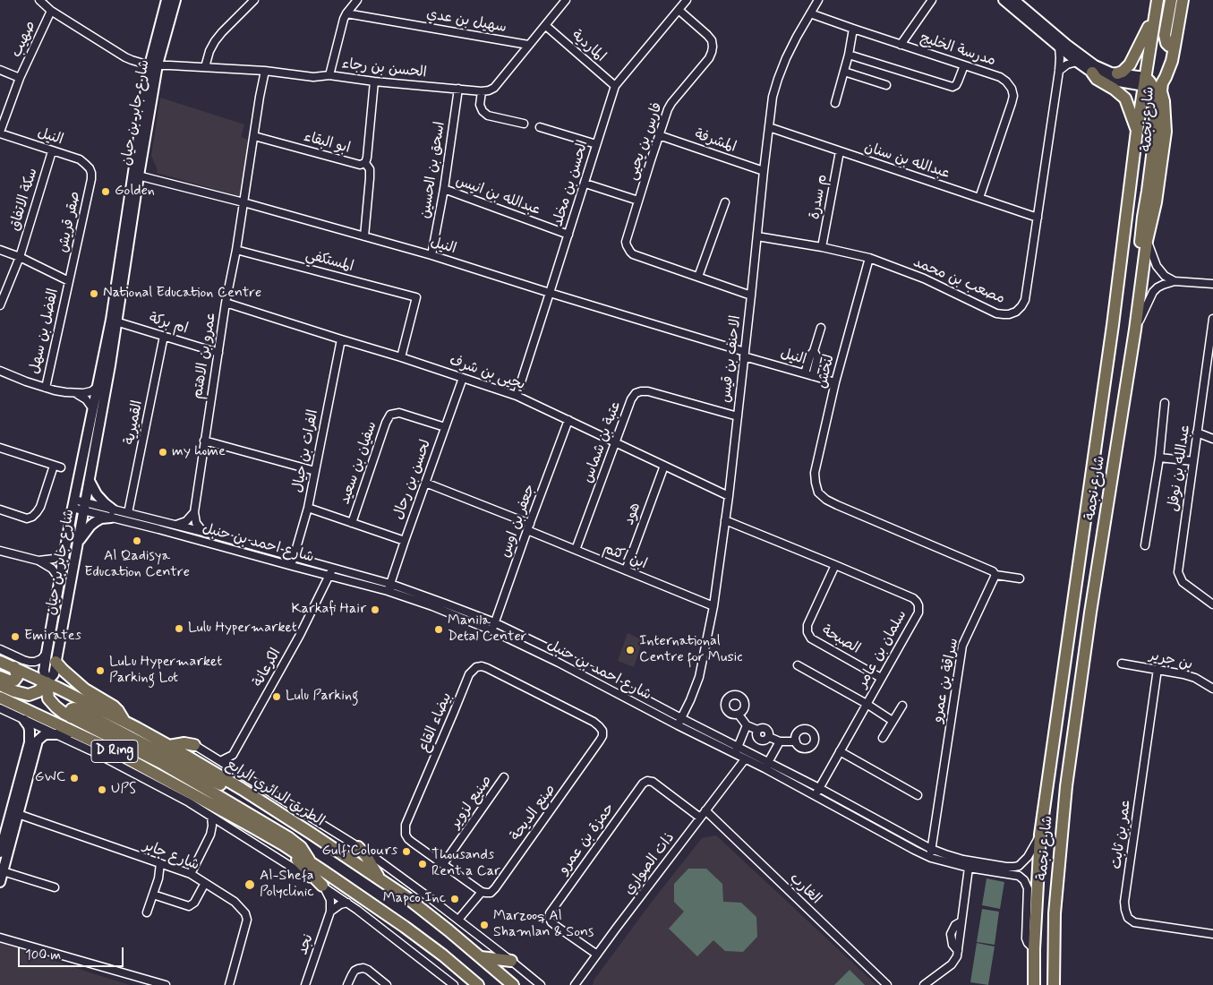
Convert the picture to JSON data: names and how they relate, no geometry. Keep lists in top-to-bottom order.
{
  "streets": {
    "main road": ["شارع نجمة", "D Ring", "الطريق الدائري الرابع"],
    "street": [
      "سهيل بن عدي",
      "صهيب",
      "الماردية",
      "مدرسة الخليج",
      "الحسن بن رجاء",
      "شارع جابر بن حيان",
      "النيل",
      "فارس بن يحيى",
      "المشرفة",
      "ابو البقاء",
      "عبدالله بن سنان",
      "اسحق بن الحسين",
      "الحسن بن مخلد",
      "عبدالله بن انيس",
      "م سدرة",
      "سكة الاتفاق",
      "صقر قريش",
      "المستكفي",
      "مصعب بن محمد",
      "ام بركة",
      "الفضل بن سهل",
      "عمرو بن الاهتم",
      "الاحنف بن قيس",
      "لنخش",
      "يحيى بن شرف",
      "القميرية",
      "عتبة بن شماس",
      "الفرات بن حيال",
      "سفيان بن سعيد",
      "عبدالله بن نوفل",
      "لحسن بن رحال",
      "هود",
      "جعفر بن اوس",
      "شارع احمد بن حنبل",
      "ابن اكثم",
      "الصبحة",
      "سلمان بن عامر",
      "بن جرير",
      "الكرعانة",
      "سراقة بن عمرو",
      "بيضاء القاع",
      "صنيع لزوير",
      "صنع الديحة",
      "عمر بن ثابت",
      "حمزة بن عمرو",
      "شارع جابر",
      "ذات الصواري",
      "الغارب",
      "نجد"
    ]
  },
  "crossings": [
    ["صهيب", "الحسن بن رجاء"],
    ["صهيب", "النيل"],
    ["الماردية", "الحسن بن مخلد"],
    ["مدرسة الخليج", "عبدالله بن سنان"],
    ["مدرسة الخليج", "الاحنف بن قيس"],
    ["الحسن بن رجاء", "شارع جابر بن حيان"],
    ["الحسن بن رجاء", "ابو البقاء"],
    ["الحسن بن رجاء", "اسحق بن الحسين"],
    ["شارع جابر بن حيان", "النيل"],
    ["شارع جابر بن حيان", "ام بركة"],
    ["شارع جابر بن حيان", "الفضل بن سهل"],
    ["شارع جابر بن حيان", "شارع احمد بن حنبل"],
    ["شارع جابر بن حيان", "الطريق الدائري الرابع"],
    ["شارع نجمة", "شارع احمد بن حنبل"],
    ["النيل", "اسحق بن الحسين"],
    ["النيل", "الحسن بن مخلد"],
    ["النيل", "سكة الاتفاق"],
    ["النيل", "صقر قريش"],
    ["النيل", "عمرو بن الاهتم"],
    ["النيل", "الاحنف بن قيس"],
    ["النيل", "لنخش"],
    ["فارس بن يحيى", "المشرفة"],
    ["فارس بن يحيى", "الحسن بن مخلد"],
    ["فارس بن يحيى", "الاحنف بن قيس"],
    ["المشرفة", "الاحنف بن قيس"],
    ["عبدالله بن سنان", "م سدرة"],
    ["عبدالله بن سنان", "مصعب بن محمد"],
    ["عبدالله بن سنان", "الاحنف بن قيس"],
    ["اسحق بن الحسين", "عبدالله بن انيس"],
    ["الحسن بن مخلد", "عبدالله بن انيس"],
    ["الحسن بن مخلد", "يحيى بن شرف"],
    ["م سدرة", "مصعب بن محمد"],
    ["صقر قريش", "الفضل بن سهل"],
    ["المستكفي", "عمرو بن الاهتم"],
    ["المستكفي", "يحيى بن شرف"],
    ["مصعب بن محمد", "الاحنف بن قيس"],
    ["مصعب بن محمد", "لنخش"],
    ["ام بركة", "عمرو بن الاهتم"],
    ["ام بركة", "القميرية"],
    ["عمرو بن الاهتم", "يحيى بن شرف"],
    ["الاحنف بن قيس", "يحيى بن شرف"],
    ["الاحنف بن قيس", "عتبة بن شماس"],
    ["الاحنف بن قيس", "شارع احمد بن حنبل"],
    ["الاحنف بن قيس", "ابن اكثم"],
    ["الاحنف بن قيس", "سلمان بن عامر"],
    ["لنخش", "سراقة بن عمرو"],
    ["يحيى بن شرف", "عتبة بن شماس"],
    ["يحيى بن شرف", "الفرات بن حيال"],
    ["يحيى بن شرف", "لحسن بن رحال"],
    ["يحيى بن شرف", "هود"],
    ["يحيى بن شرف", "جعفر بن اوس"],
    ["القميرية", "شارع احمد بن حنبل"],
    ["عتبة بن شماس", "ابن اكثم"],
    ["الفرات بن حيال", "شارع احمد بن حنبل"],
    ["سفيان بن سعيد", "لحسن بن رحال"],
    ["لحسن بن رحال", "شارع احمد بن حنبل"],
    ["لحسن بن رحال", "ابن اكثم"],
    ["هود", "ابن اكثم"],
    ["جعفر بن اوس", "شارع احمد بن حنبل"],
    ["جعفر بن اوس", "ابن اكثم"],
    ["شارع احمد بن حنبل", "سلمان بن عامر"],
    ["شارع احمد بن حنبل", "الكرعانة"],
    ["شارع احمد بن حنبل", "سراقة بن عمرو"],
    ["شارع احمد بن حنبل", "ذات الصواري"],
    ["الصبحة", "سلمان بن عامر"],
    ["بن جرير", "عمر بن ثابت"],
    ["بيضاء القاع", "صنيع لزوير"],
    ["بيضاء القاع", "صنع الديحة"],
    ["الطريق الدائري الرابع", "صنع الديحة"],
    ["حمزة بن عمرو", "ذات الصواري"],
    ["ذات الصواري", "الغارب"]
  ],
  "places": [
    "Golden",
    "National Education Centre",
    "my home",
    "Al Qadisya Education Centre",
    "Karkafi Hair",
    "Lulu Hypermarket",
    "Manila Detal Center",
    "Emirates",
    "International Centre for Music",
    "LuLu Hypermarket Parking Lot",
    "Lulu Parking",
    "GWC",
    "UPS",
    "Gulf Colours",
    "Thousands Rent a Car",
    "Al-Shefa Polyclinic",
    "Mapco Inc",
    "Marzooq Al Shamlan & Sons"
  ],
  "scale_bar": "100 m"
}
